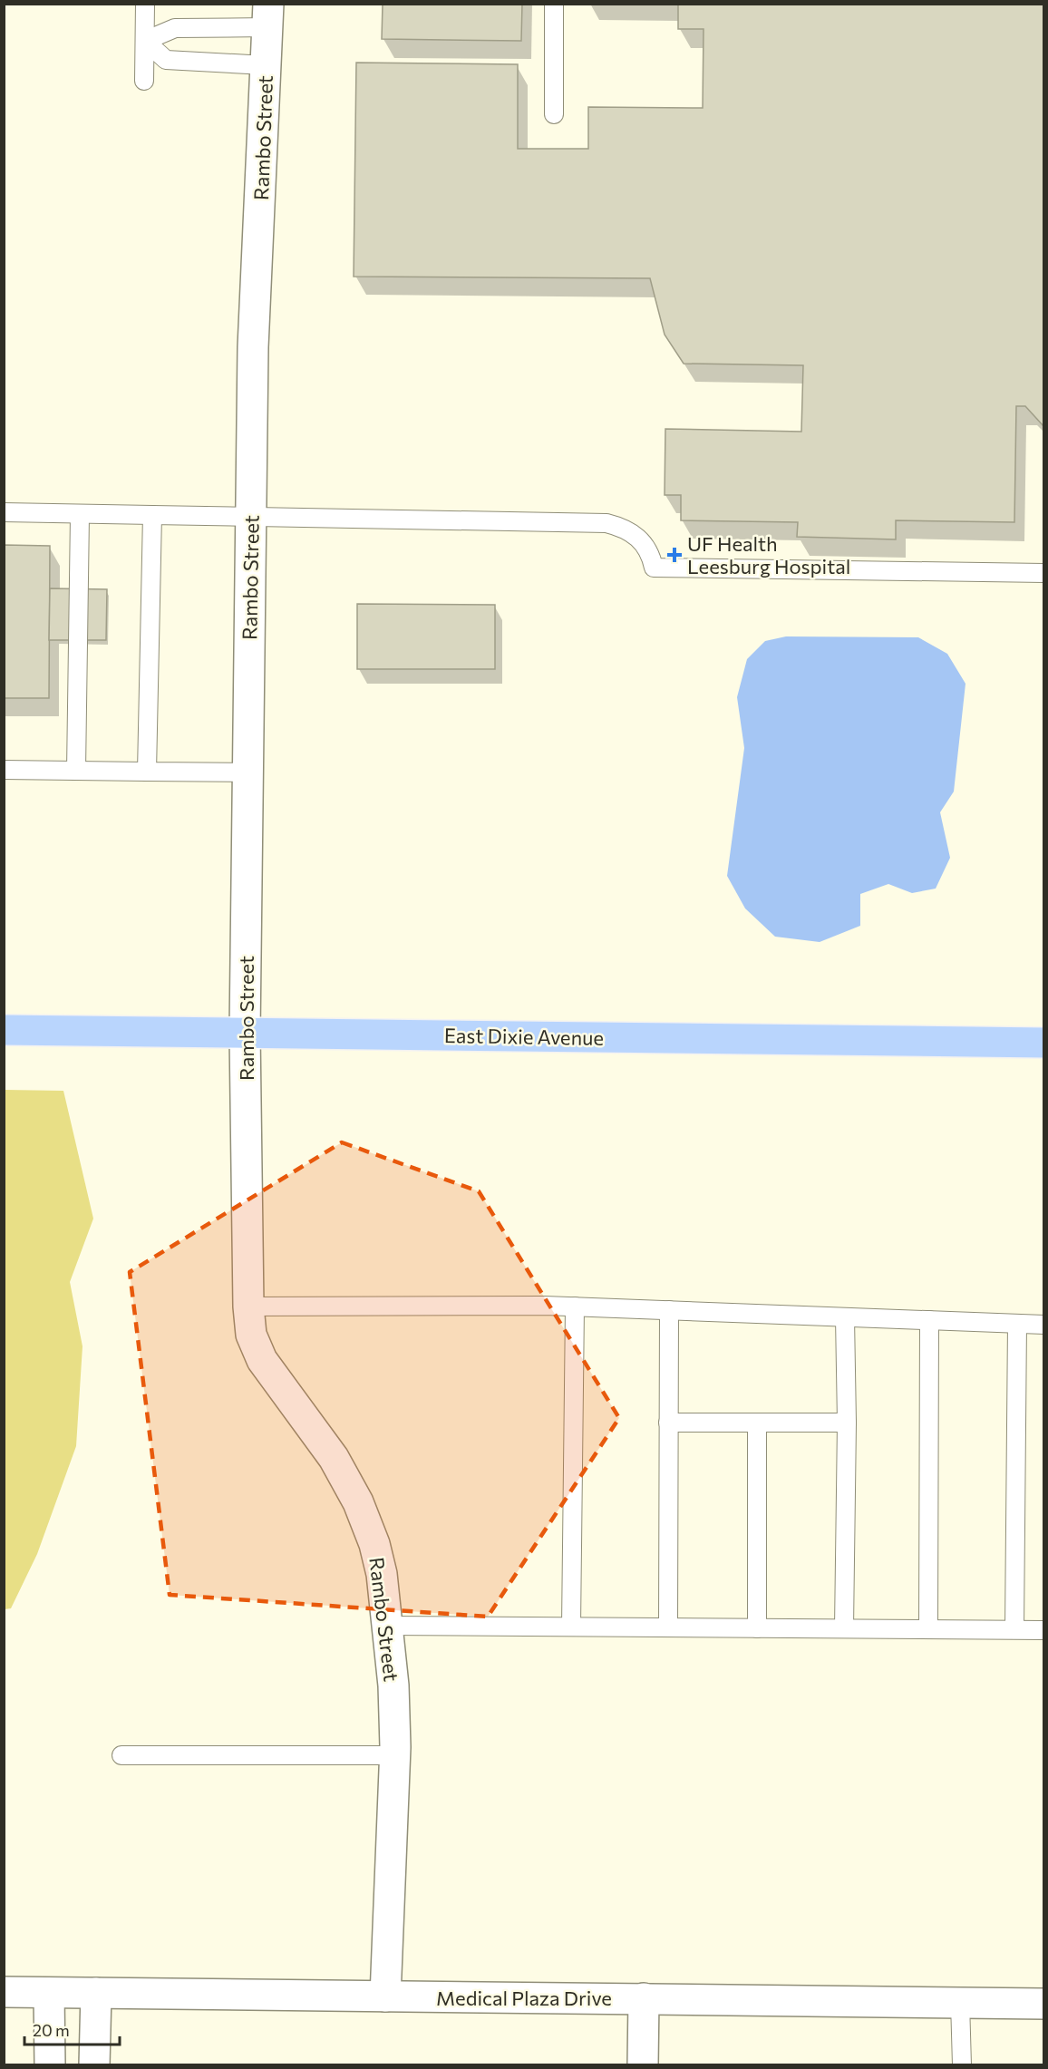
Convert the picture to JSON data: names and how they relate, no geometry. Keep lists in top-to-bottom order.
{
  "streets": {
    "main road": ["East Dixie Avenue"],
    "street": ["Rambo Street", "Medical Plaza Drive"]
  },
  "crossings": [
    ["Rambo Street", "East Dixie Avenue"],
    ["Rambo Street", "Medical Plaza Drive"]
  ],
  "places": {
    "health": ["UF Health Leesburg Hospital"]
  },
  "scale_bar": "20 m"
}
